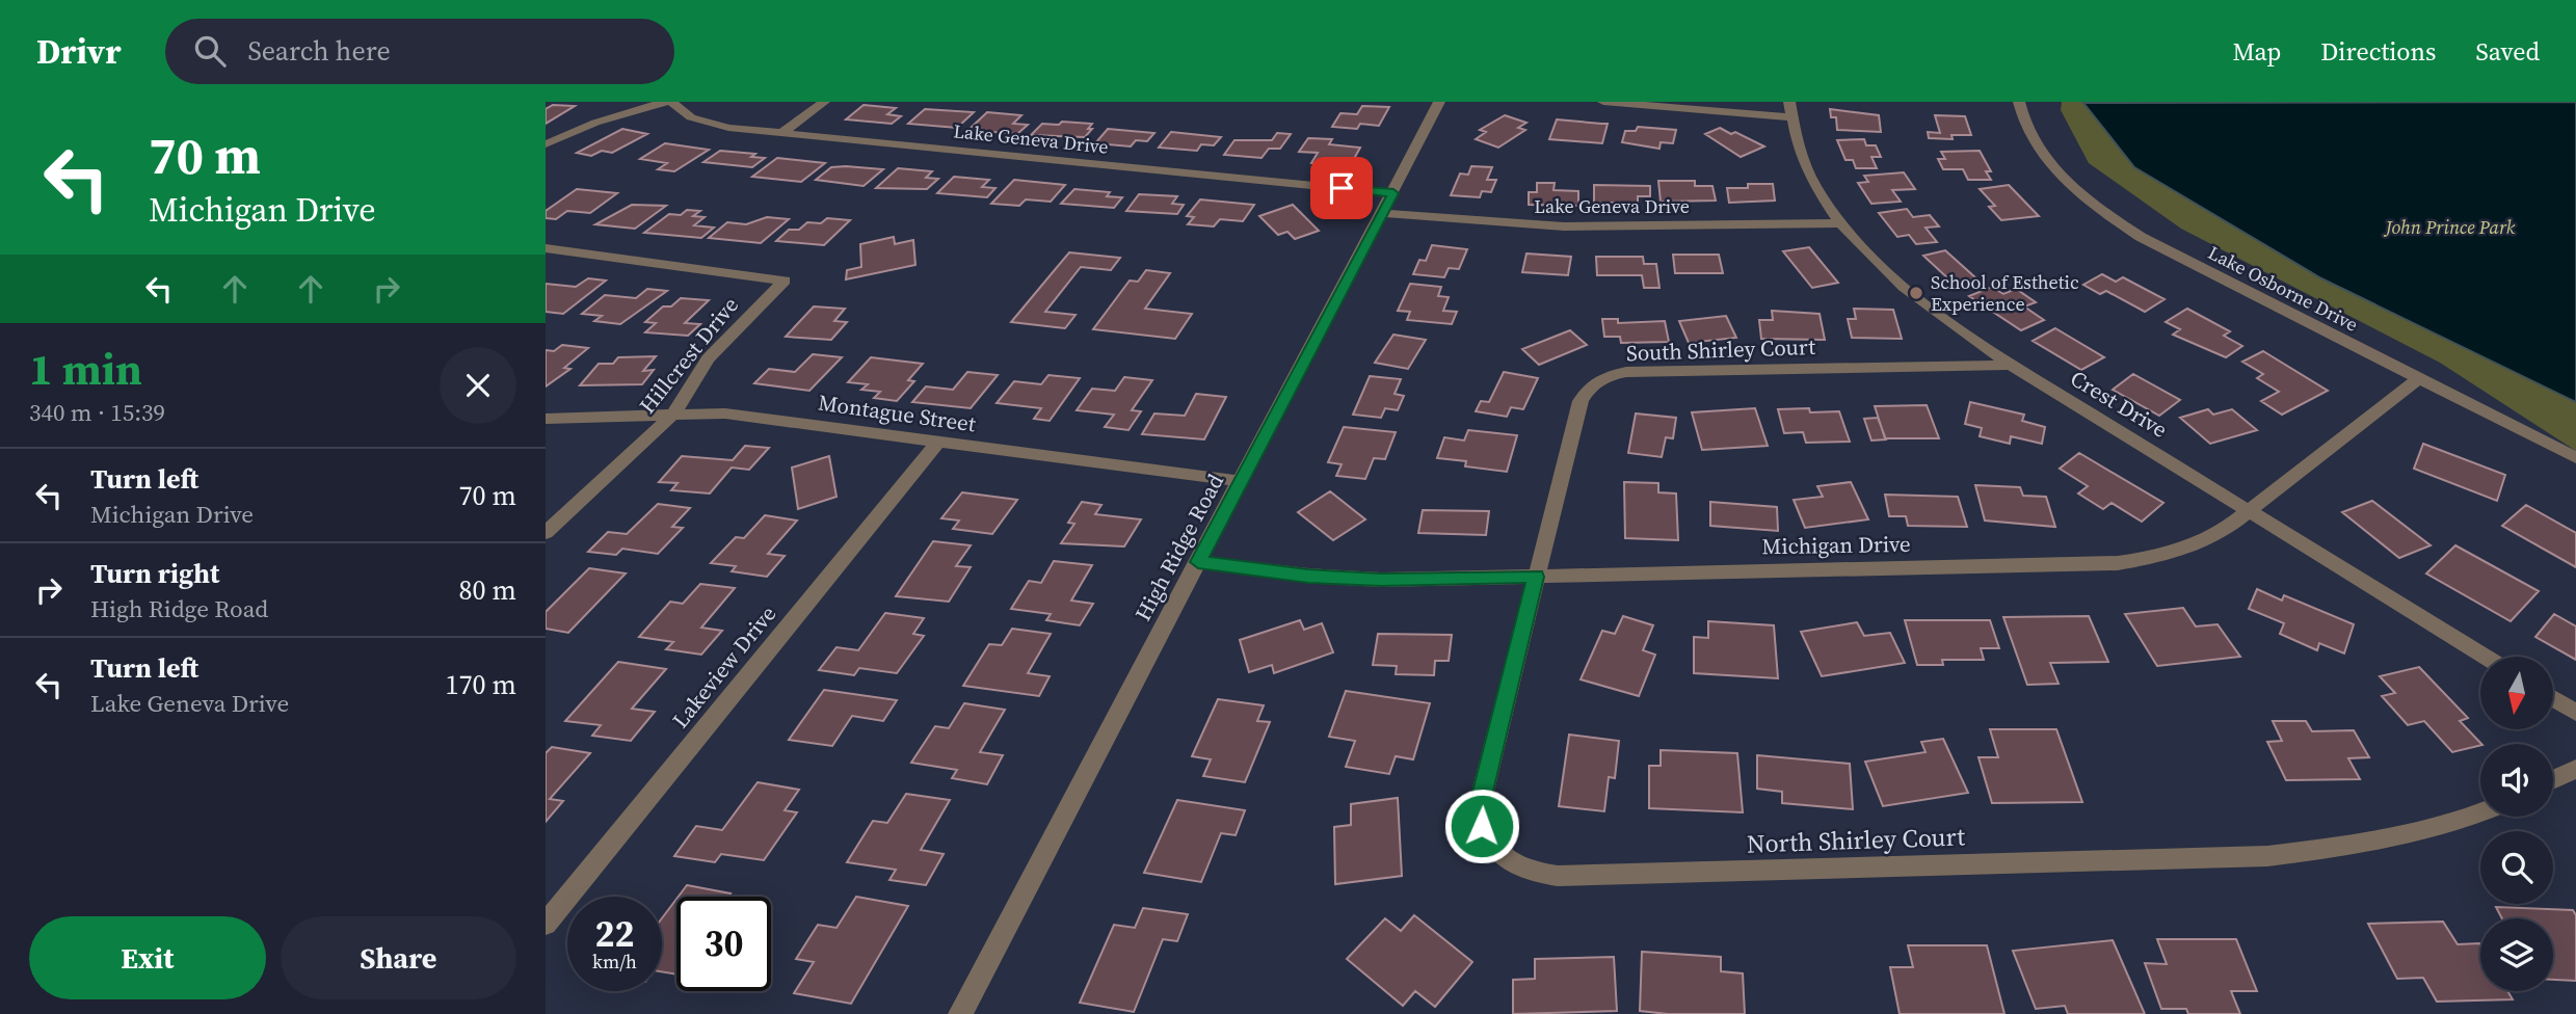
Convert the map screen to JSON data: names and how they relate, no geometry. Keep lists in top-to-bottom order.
{
  "streets": {
    "street": [
      "Lake Geneva Drive",
      "Lake Osborne Drive",
      "South Shirley Court",
      "Hillcrest Drive",
      "Crest Drive",
      "Montague Street",
      "Michigan Drive",
      "High Ridge Road",
      "Lakeview Drive",
      "North Shirley Court"
    ]
  },
  "crossings": [
    ["Lake Geneva Drive", "Crest Drive"],
    ["Lake Geneva Drive", "High Ridge Road"],
    ["Lake Osborne Drive", "Michigan Drive"],
    ["South Shirley Court", "Crest Drive"],
    ["South Shirley Court", "Michigan Drive"],
    ["South Shirley Court", "North Shirley Court"],
    ["Hillcrest Drive", "Montague Street"],
    ["Crest Drive", "Michigan Drive"],
    ["Montague Street", "High Ridge Road"],
    ["Montague Street", "Lakeview Drive"],
    ["Michigan Drive", "High Ridge Road"],
    ["Michigan Drive", "North Shirley Court"]
  ],
  "parks": ["John Prince Park"],
  "places": ["School of Esthetic Experience"],
  "north": "bottom",
  "page": {
    "header": "Drivr",
    "search": "Search here",
    "nav": ["Map", "Directions", "Saved"],
    "turn": ["70 m", "Michigan Drive"],
    "heading": ["1 min", "340 m · 15:39"],
    "list": [
      {
        "name": "Turn left",
        "note": "Michigan Drive",
        "value": "70 m"
      },
      {
        "name": "Turn right",
        "note": "High Ridge Road",
        "value": "80 m"
      },
      {
        "name": "Turn left",
        "note": "Lake Geneva Drive",
        "value": "170 m"
      }
    ],
    "speed": "22 km/h",
    "limit": "30",
    "buttons": ["Exit", "Share"]
  }
}
